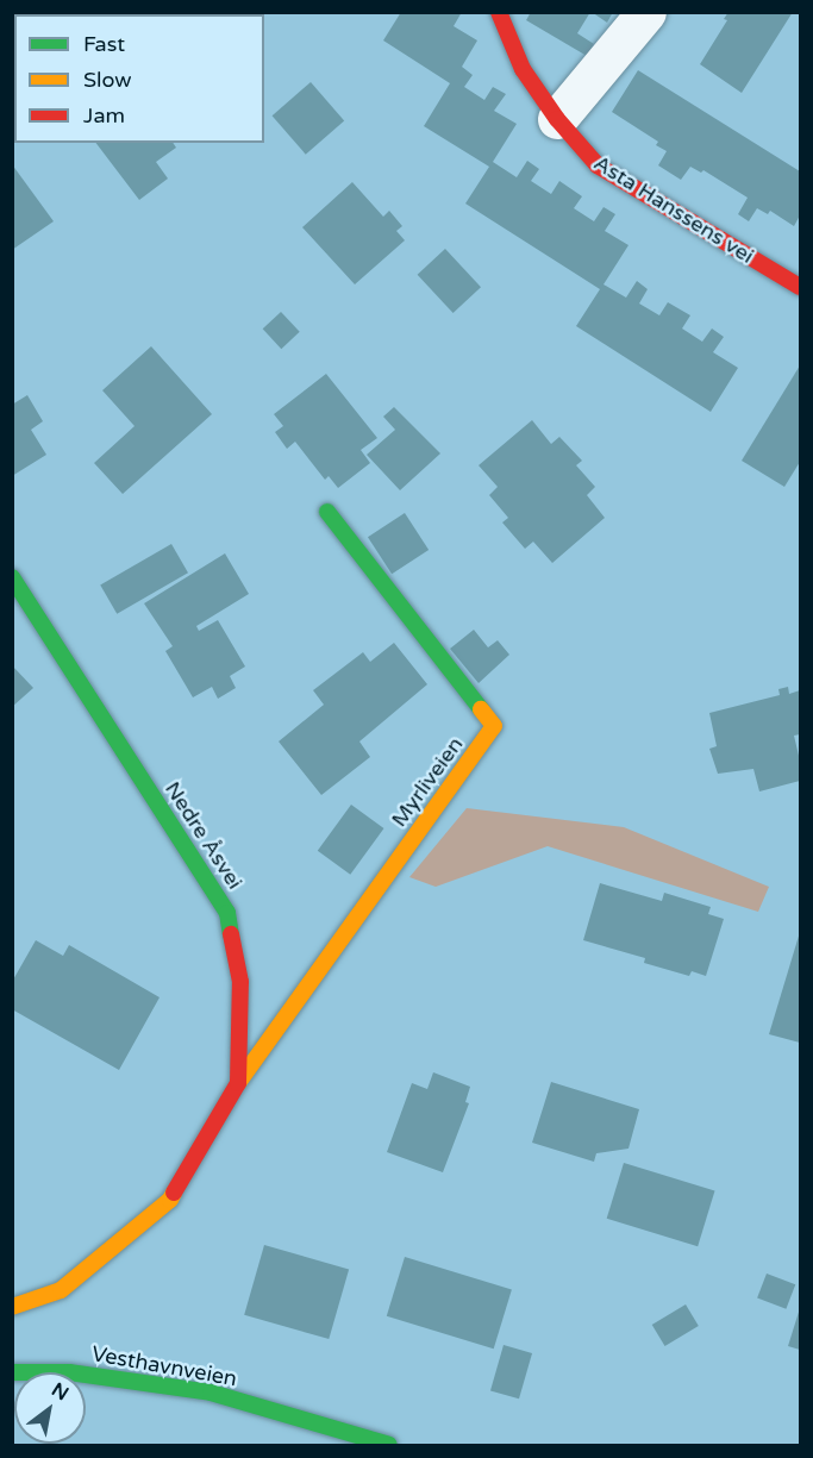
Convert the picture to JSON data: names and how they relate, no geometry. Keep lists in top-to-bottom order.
{
  "streets": {
    "street": [
      "Asta Hanssens vei",
      "Myrliveien",
      "Nedre Åsvei",
      "Vesthavnveien"
    ]
  },
  "crossings": [
    ["Myrliveien", "Nedre Åsvei"]
  ],
  "legend": ["Fast", "Slow", "Jam"],
  "north": "top right"
}
